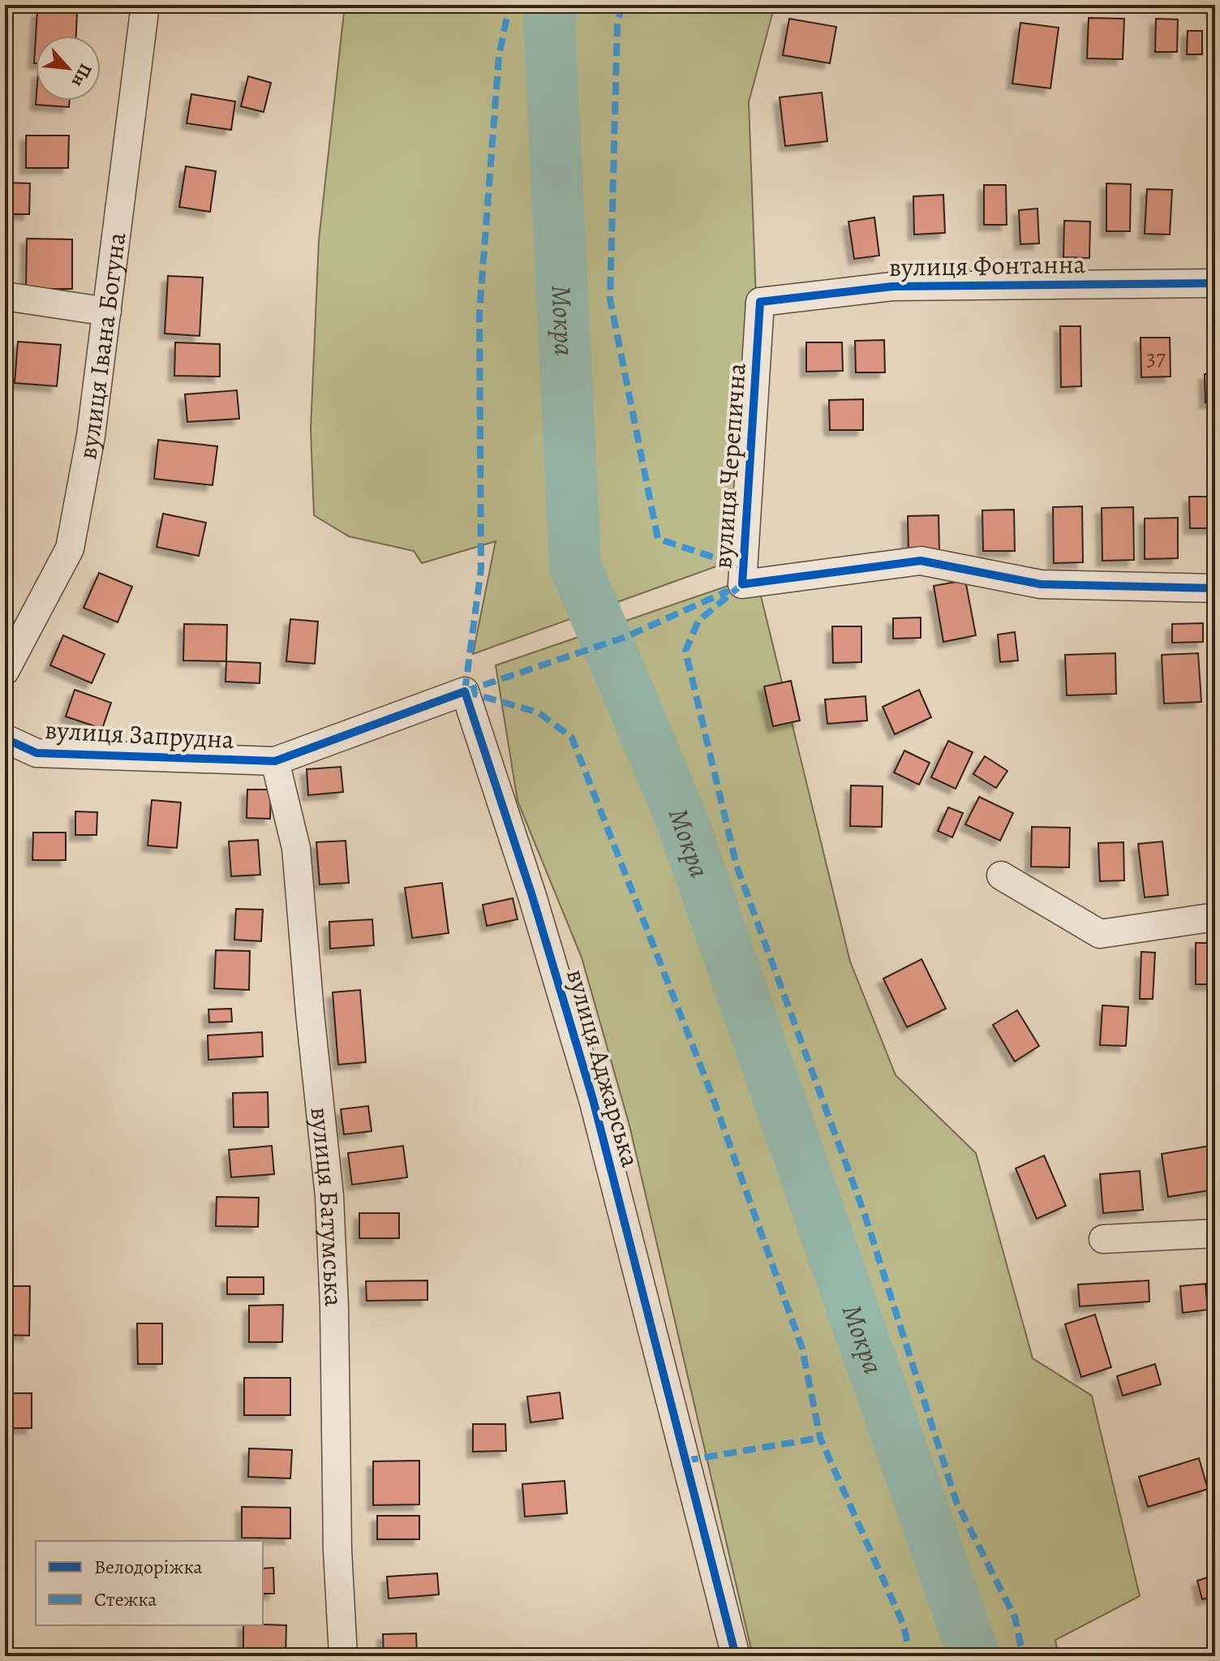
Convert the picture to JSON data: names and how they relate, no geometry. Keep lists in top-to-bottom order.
{
  "streets": {
    "street": [
      "вулиця Фонтанна",
      "вулиця Івана Богуна",
      "вулиця Черепична",
      "вулиця Запрудна",
      "вулиця Аджарська",
      "вулиця Батумська"
    ]
  },
  "crossings": [
    ["вулиця Фонтанна", "вулиця Черепична"],
    ["вулиця Запрудна", "вулиця Аджарська"],
    ["вулиця Запрудна", "вулиця Батумська"],
    ["вулиця Аджарська", "вулиця Батумська"]
  ],
  "water": ["Мокра"],
  "house_numbers": ["37"],
  "legend": ["Велодоріжка", "Стежка"],
  "north": "bottom right"
}
